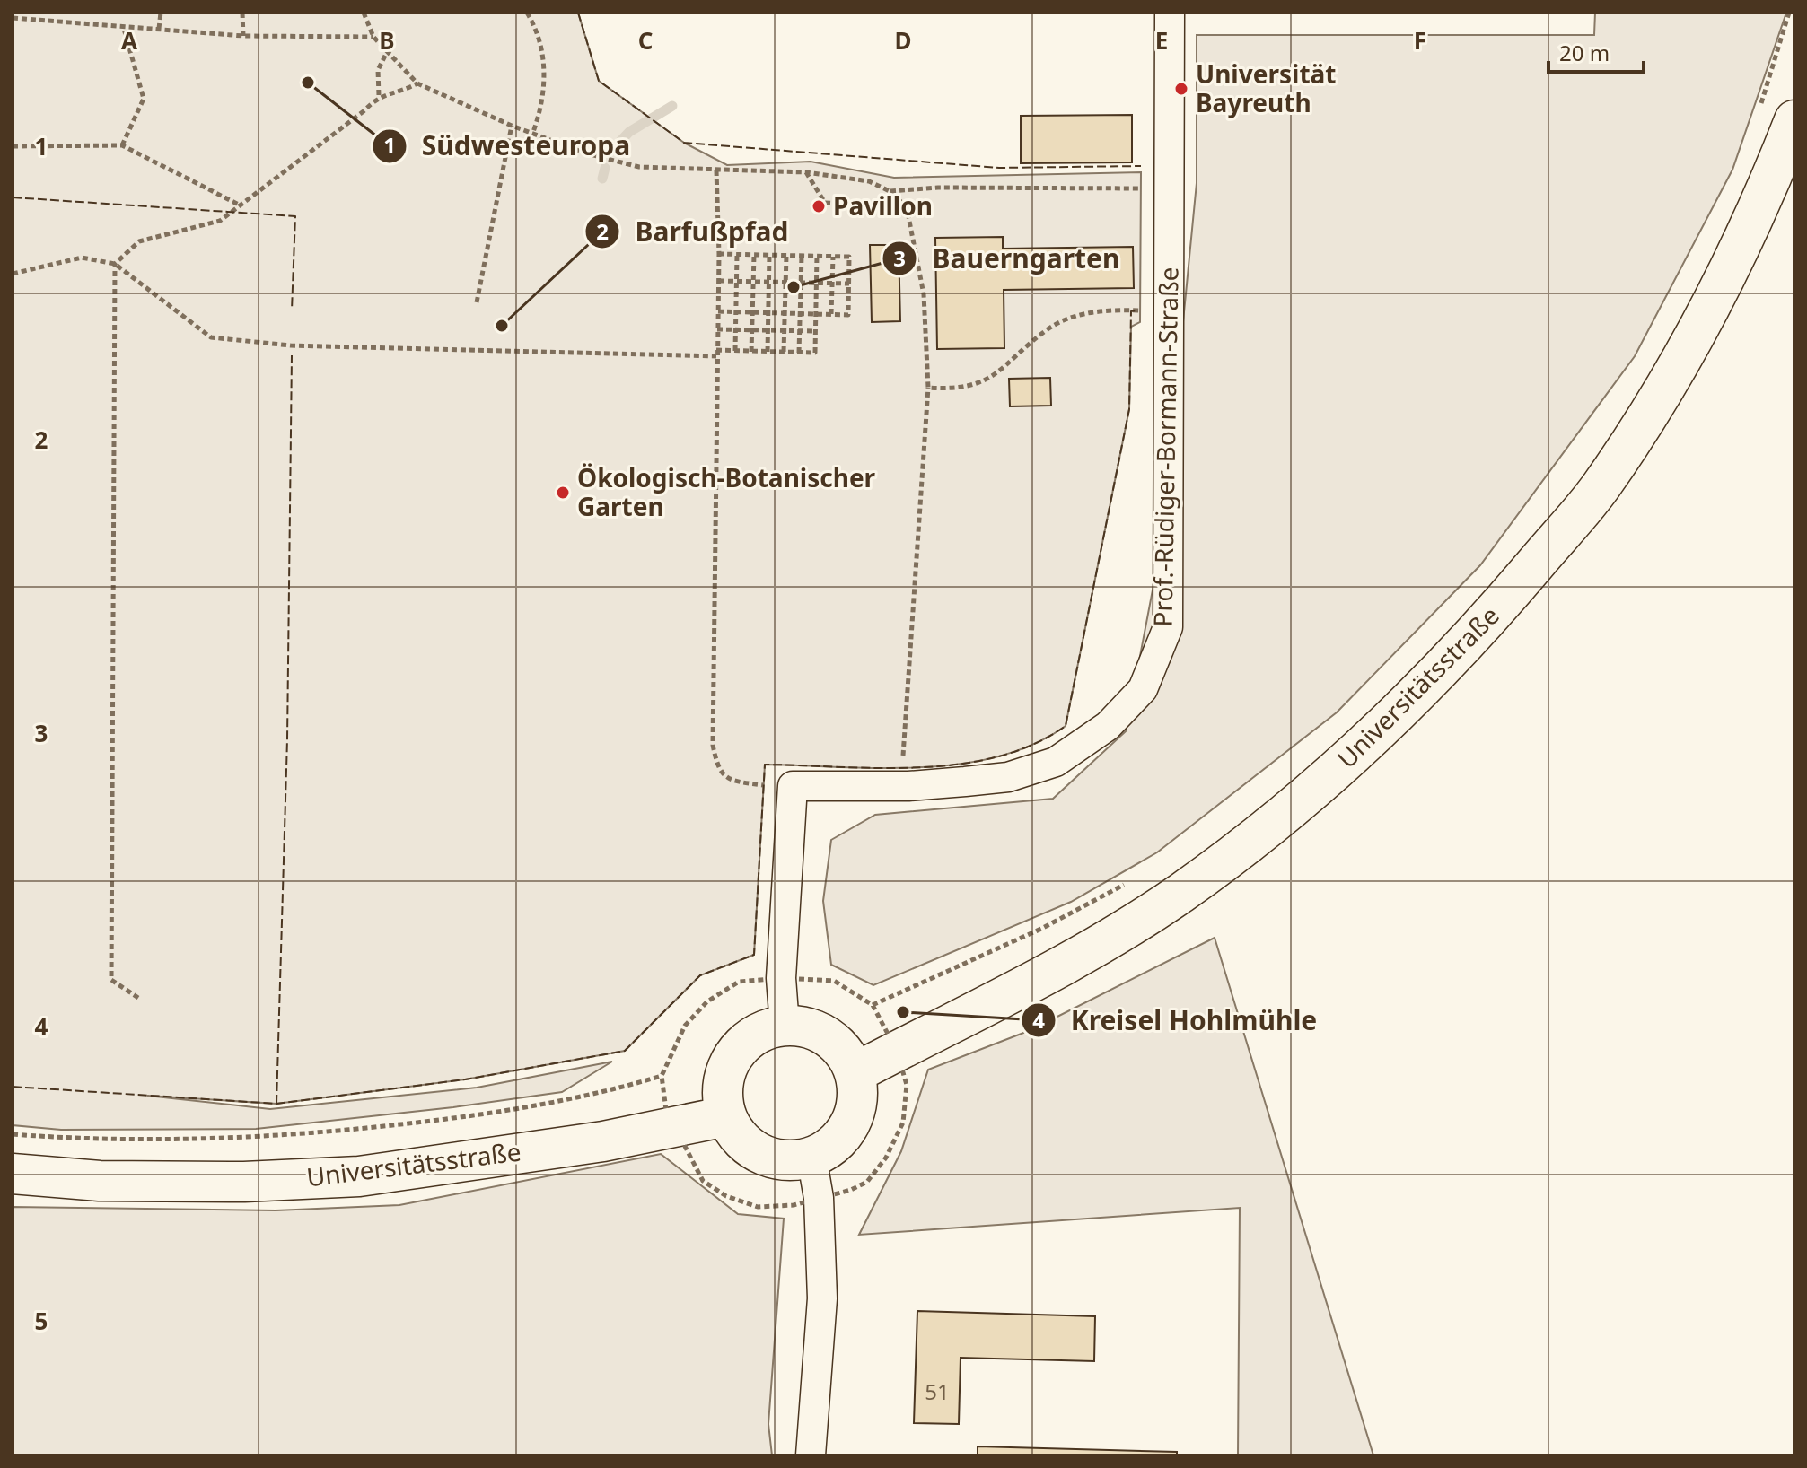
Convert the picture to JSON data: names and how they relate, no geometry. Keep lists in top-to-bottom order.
{
  "streets": {
    "main road": ["Universitätsstraße"],
    "street": ["Prof.-Rüdiger-Bormann-Straße"]
  },
  "crossings": [
    ["Prof.-Rüdiger-Bormann-Straße", "Universitätsstraße"]
  ],
  "places": [
    "Südwesteuropa",
    "Universität Bayreuth",
    "Pavillon",
    "Bauerngarten",
    "Barfußpfad",
    "Ökologisch-Botanischer Garten",
    "Kreisel Hohlmühle"
  ],
  "house_numbers": ["51"],
  "scale_bar": "20 m",
  "grid": {
    "columns": [
      "A",
      "B",
      "C",
      "D",
      "E",
      "F"
    ],
    "rows": [
      "1",
      "2",
      "3",
      "4",
      "5"
    ]
  }
}
